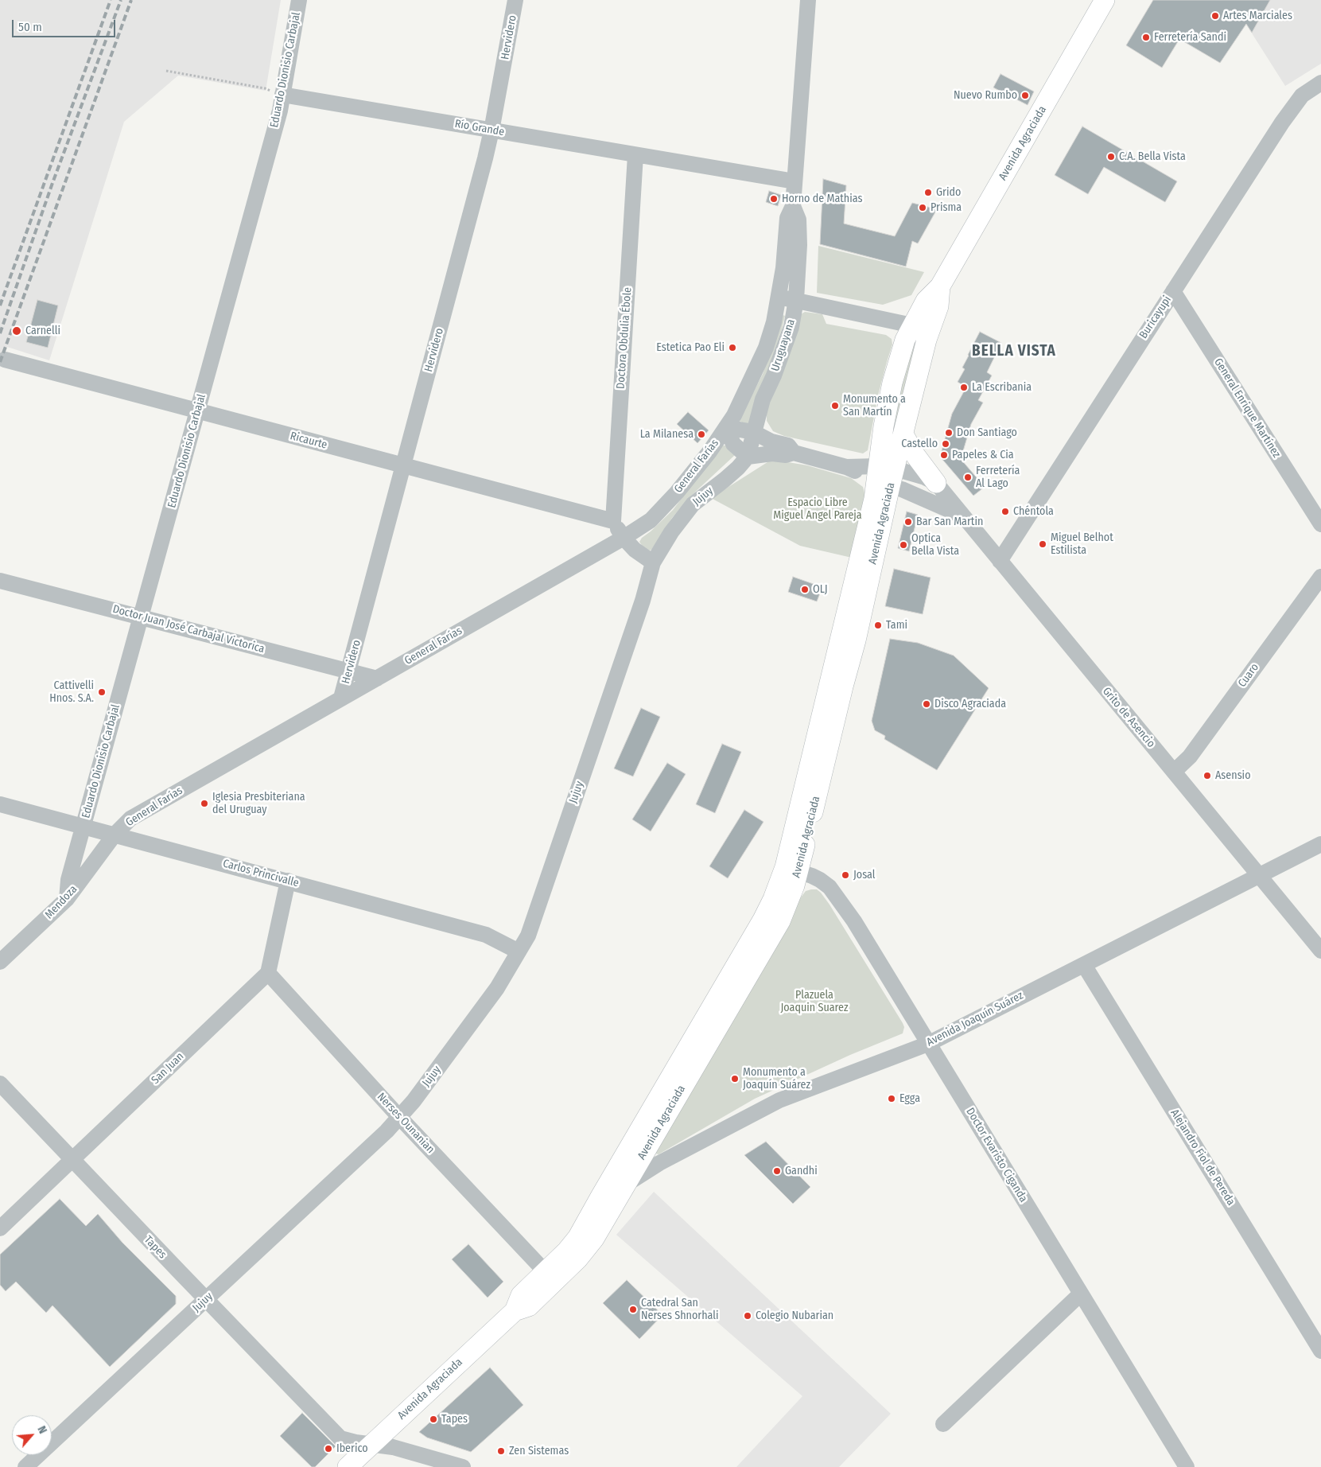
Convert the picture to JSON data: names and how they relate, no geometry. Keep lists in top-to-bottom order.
{
  "streets": {
    "main road": ["Avenida Agraciada"],
    "street": [
      "Hervidero",
      "Eduardo Dionisio Carbajal",
      "Río Grande",
      "Buricayupi",
      "Doctora Obdulia Ébole",
      "Uruguayana",
      "General Enrique Martínez",
      "Ricaurte",
      "General Farías",
      "Jujuy",
      "Doctor Juan José Carbajal Victorica",
      "Cuaro",
      "Grito de Asencio",
      "Carlos Princivalle",
      "Mendoza",
      "Avenida Joaquín Suárez",
      "San Juan",
      "Nerses Ounanian",
      "Doctor Evaristo Ciganda",
      "Alejandro Fiol de Pereda",
      "Tapes"
    ]
  },
  "crossings": [
    ["Hervidero", "Río Grande"],
    ["Hervidero", "Ricaurte"],
    ["Hervidero", "General Farías"],
    ["Hervidero", "Doctor Juan José Carbajal Victorica"],
    ["Eduardo Dionisio Carbajal", "Río Grande"],
    ["Eduardo Dionisio Carbajal", "Ricaurte"],
    ["Eduardo Dionisio Carbajal", "Doctor Juan José Carbajal Victorica"],
    ["Eduardo Dionisio Carbajal", "Carlos Princivalle"],
    ["Eduardo Dionisio Carbajal", "Mendoza"],
    ["Río Grande", "Doctora Obdulia Ébole"],
    ["Río Grande", "Uruguayana"],
    ["Avenida Agraciada", "Avenida Joaquín Suárez"],
    ["Avenida Agraciada", "Nerses Ounanian"],
    ["Avenida Agraciada", "Doctor Evaristo Ciganda"],
    ["Avenida Agraciada", "Tapes"],
    ["Buricayupi", "General Enrique Martínez"],
    ["Buricayupi", "Grito de Asencio"],
    ["Doctora Obdulia Ébole", "Ricaurte"],
    ["Uruguayana", "General Farías"],
    ["Uruguayana", "Jujuy"],
    ["General Farías", "Doctor Juan José Carbajal Victorica"],
    ["General Farías", "Carlos Princivalle"],
    ["General Farías", "Mendoza"],
    ["Jujuy", "Carlos Princivalle"],
    ["Jujuy", "Nerses Ounanian"],
    ["Jujuy", "Tapes"],
    ["Cuaro", "Grito de Asencio"],
    ["Grito de Asencio", "Avenida Joaquín Suárez"],
    ["Carlos Princivalle", "Mendoza"],
    ["Avenida Joaquín Suárez", "Doctor Evaristo Ciganda"],
    ["Avenida Joaquín Suárez", "Alejandro Fiol de Pereda"],
    ["San Juan", "Nerses Ounanian"],
    ["San Juan", "Tapes"]
  ],
  "districts": ["BELLA VISTA"],
  "parks": ["Espacio Libre Miguel Angel Pareja", "Plazuela Joaquin Suarez"],
  "places": [
    "Artes Marciales",
    "Ferretería Sandi",
    "Nuevo Rumbo",
    "C.A. Bella Vista",
    "Grido",
    "Horno de Mathias",
    "Prisma",
    "Carnelli",
    "Estetica Pao Eli",
    "La Escribania",
    "Monumento a San Martín",
    "Don Santiago",
    "La Milanesa",
    "Castello",
    "Papeles & Cia",
    "Ferretería Al Lago",
    "Chéntola",
    "Bar San Martin",
    "Miguel Belhot Estilista",
    "Optica Bella Vista",
    "OLJ",
    "Tami",
    "Cattivelli Hnos. S.A.",
    "Disco Agraciada",
    "Asensio",
    "Iglesia Presbiteriana del Uruguay",
    "Josal",
    "Monumento a Joaquín Suárez",
    "Egga",
    "Gandhi",
    "Catedral San Nerses Shnorhali",
    "Colegio Nubarian",
    "Tapes",
    "Iberico",
    "Zen Sistemas"
  ],
  "scale_bar": "50 m",
  "north": "top right"
}
